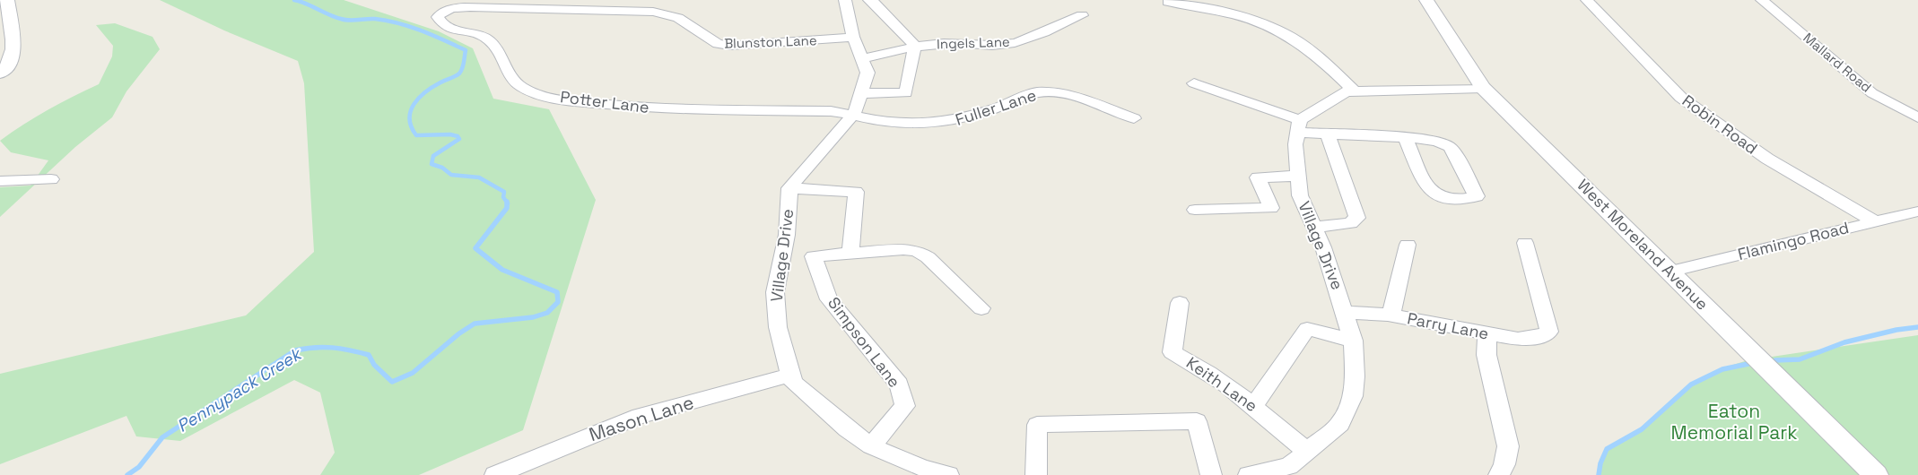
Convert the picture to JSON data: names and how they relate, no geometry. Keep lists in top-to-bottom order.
{
  "streets": {
    "street": [
      "Blunston Lane",
      "Ingels Lane",
      "Mallard Road",
      "Potter Lane",
      "Fuller Lane",
      "Robin Road",
      "Flamingo Road",
      "West Moreland Avenue",
      "Village Drive",
      "Parry Lane",
      "Simpson Lane",
      "Keith Lane",
      "Mason Lane"
    ]
  },
  "crossings": [
    ["Blunston Lane", "Potter Lane"],
    ["Blunston Lane", "Village Drive"],
    ["Ingels Lane", "Village Drive"],
    ["Potter Lane", "Fuller Lane"],
    ["Potter Lane", "Village Drive"],
    ["Fuller Lane", "Village Drive"],
    ["Robin Road", "Flamingo Road"],
    ["Flamingo Road", "West Moreland Avenue"],
    ["Village Drive", "Parry Lane"],
    ["Village Drive", "Simpson Lane"],
    ["Village Drive", "Keith Lane"],
    ["Village Drive", "Mason Lane"]
  ],
  "water": ["Pennypack Creek"],
  "parks": ["Eaton Memorial Park"]
}
